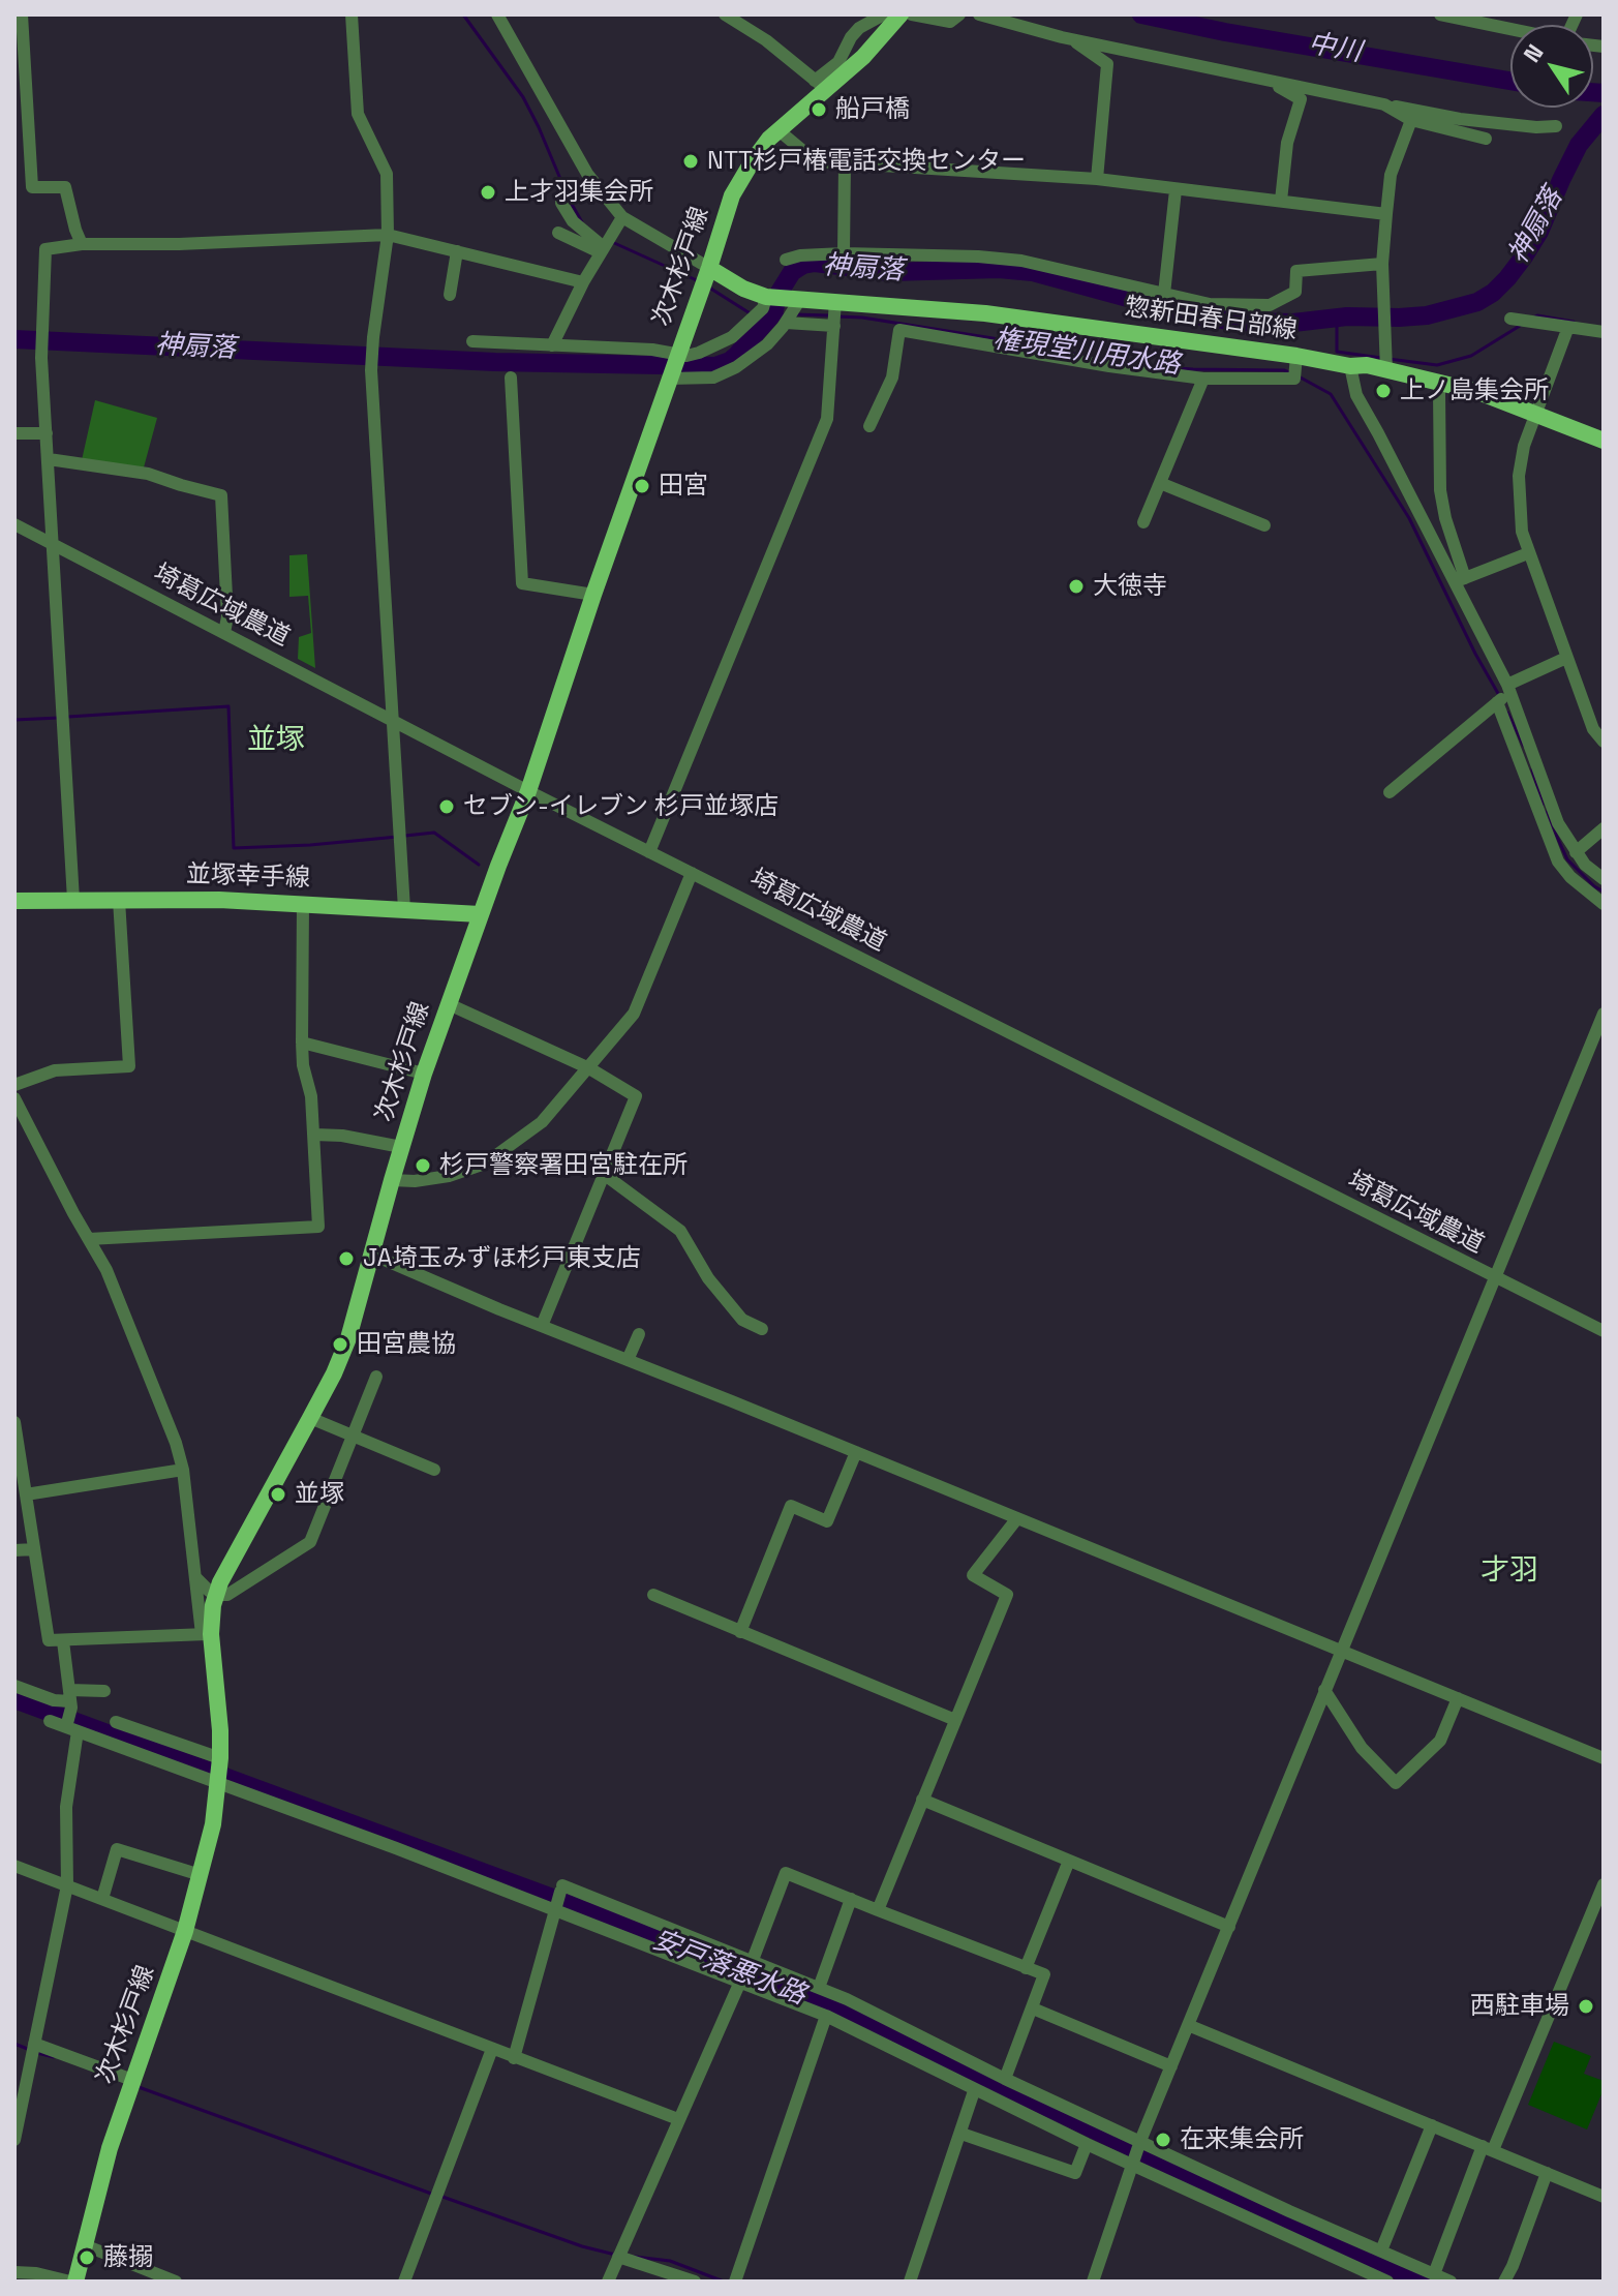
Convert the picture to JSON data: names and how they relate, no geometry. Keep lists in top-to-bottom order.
{
  "streets": {
    "main road": ["次木杉戸線", "惣新田春日部線", "並塚幸手線"],
    "street": ["埼葛広域農道"]
  },
  "crossings": [
    ["次木杉戸線", "埼葛広域農道"],
    ["次木杉戸線", "並塚幸手線"]
  ],
  "districts": ["並塚", "才羽"],
  "water": [
    "中川",
    "神扇落",
    "権現堂川用水路",
    "安戸落悪水路"
  ],
  "places": [
    "船戸橋",
    "NTT杉戸椿電話交換センター",
    "上才羽集会所",
    "上ノ島集会所",
    "田宮",
    "大徳寺",
    "セブン-イレブン 杉戸並塚店",
    "杉戸警察署田宮駐在所",
    "JA埼玉みずほ杉戸東支店",
    "田宮農協",
    "並塚",
    "西駐車場",
    "在来集会所",
    "藤搦"
  ],
  "north": "top left"
}
